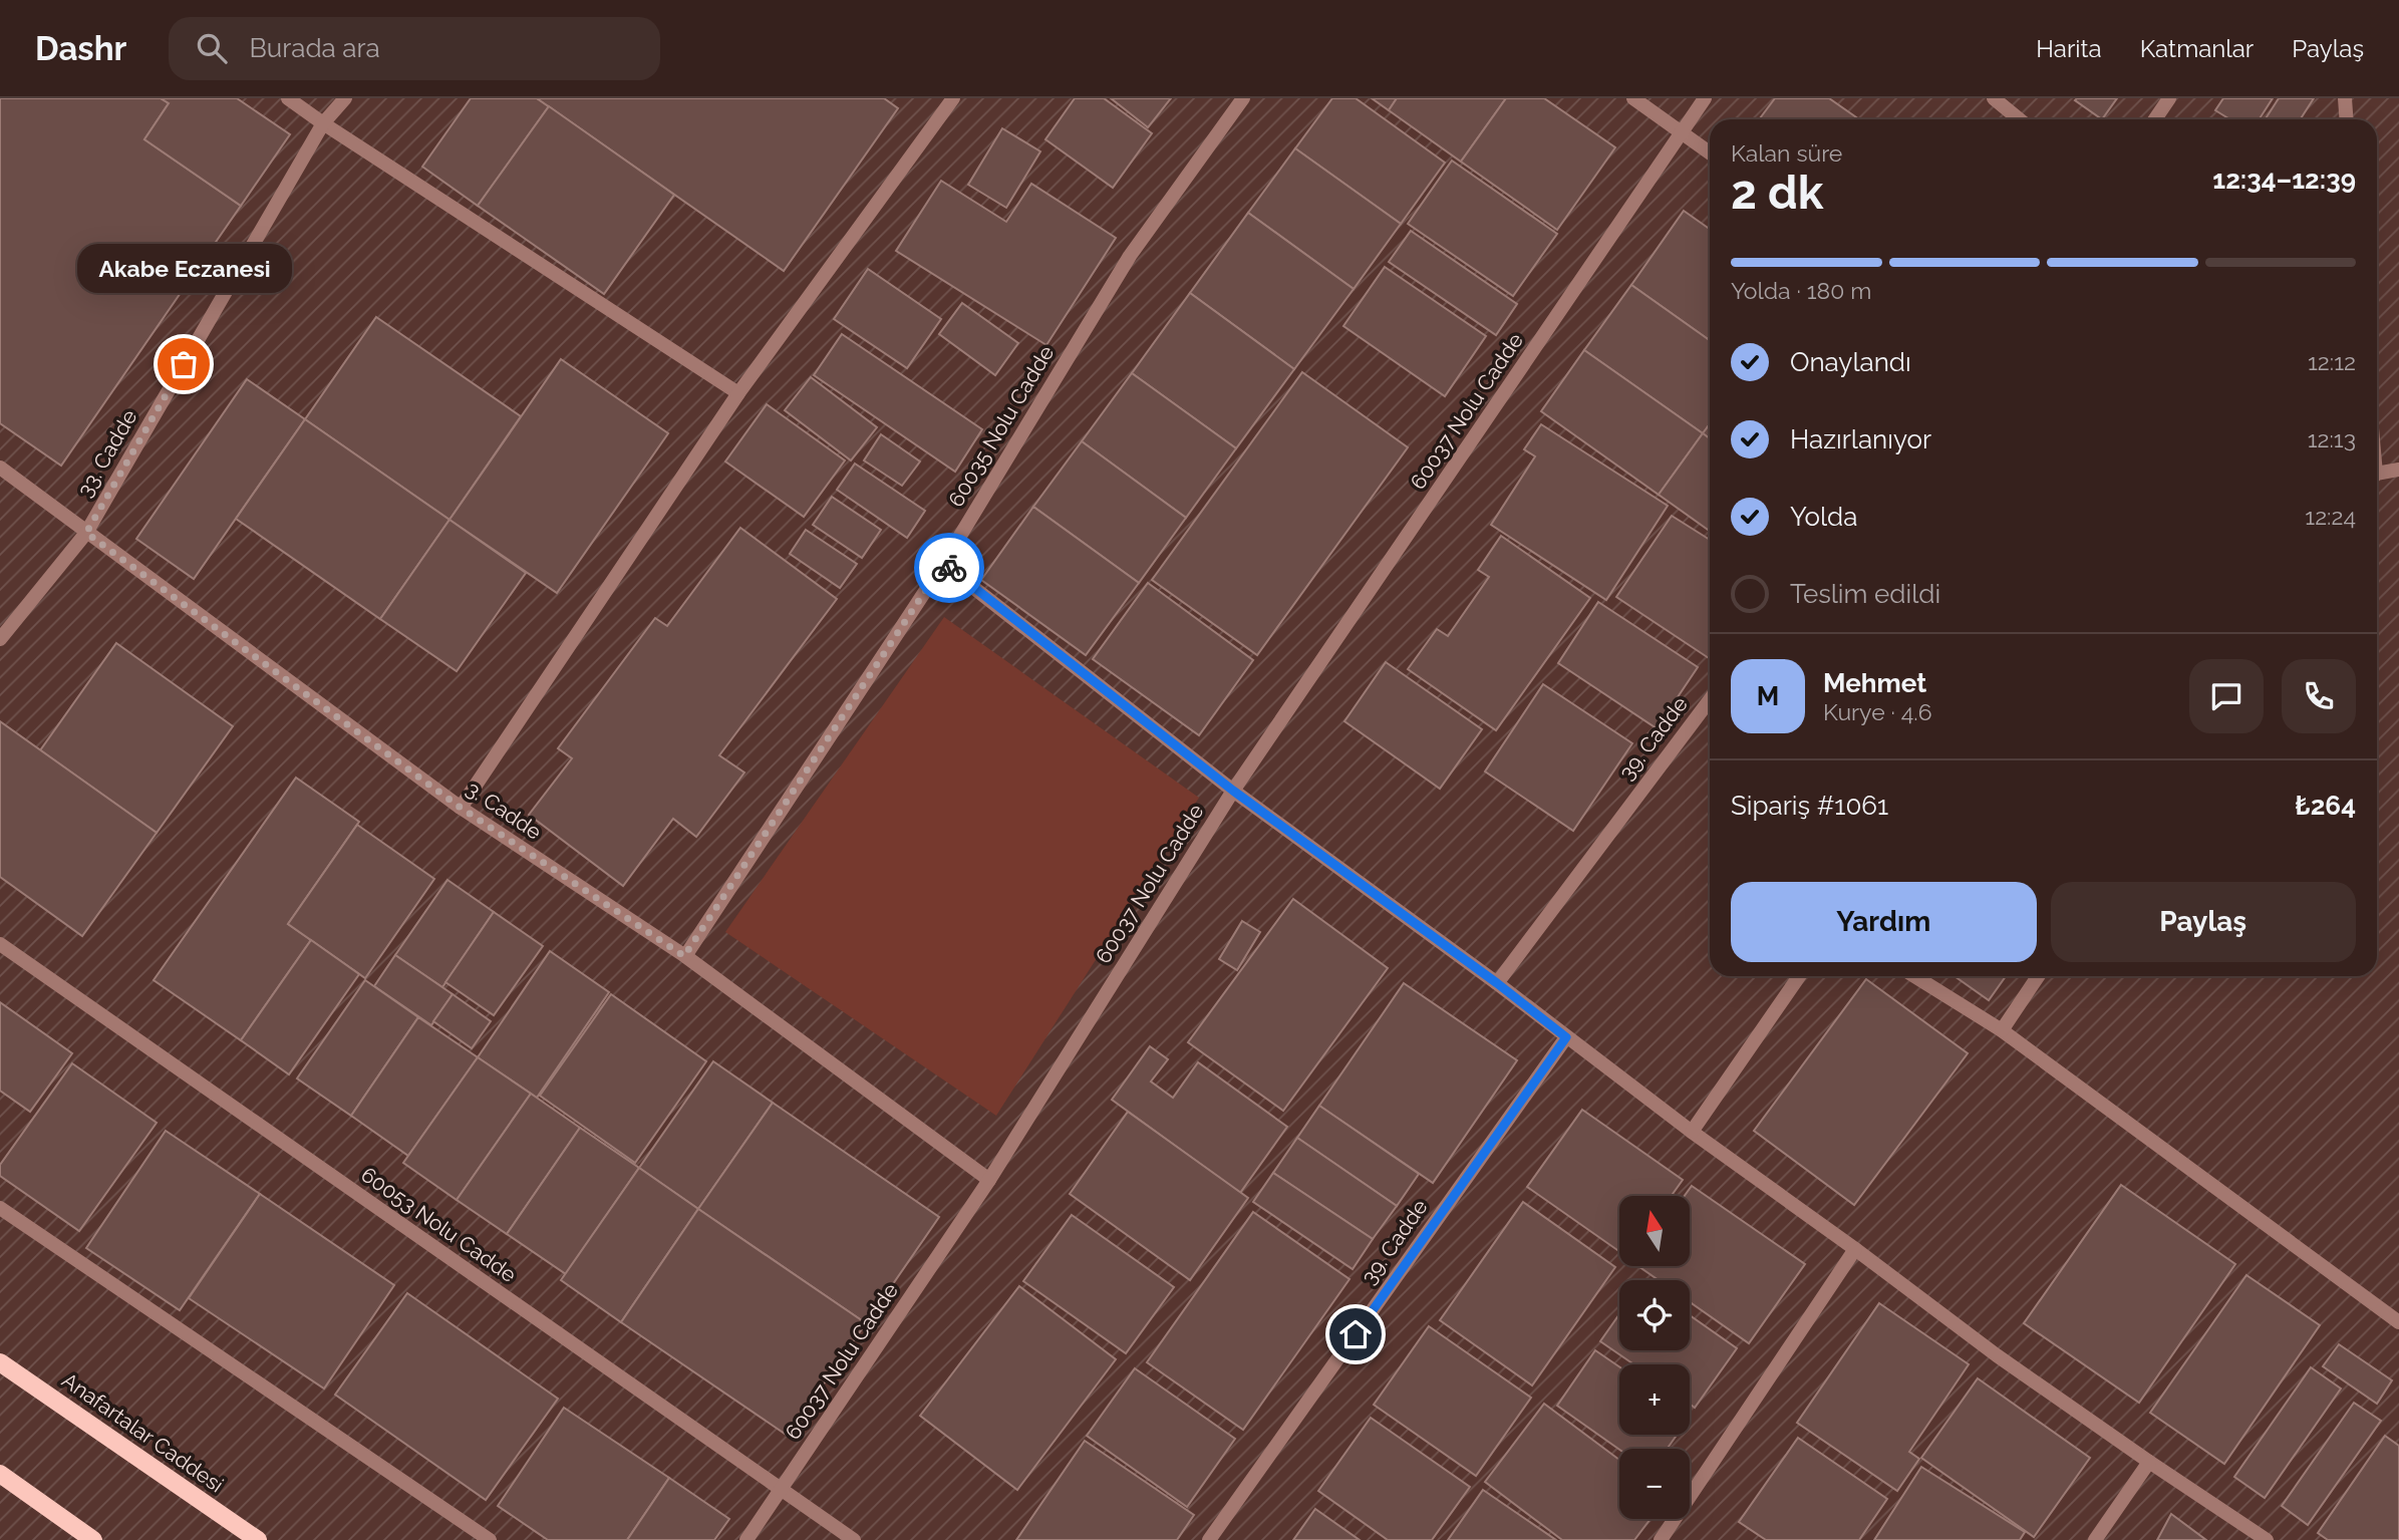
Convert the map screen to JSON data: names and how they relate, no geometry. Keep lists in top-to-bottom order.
{
  "streets": {
    "main road": ["Anafartalar Caddesi"],
    "street": [
      "60037 Nolu Cadde",
      "60035 Nolu Cadde",
      "33. Cadde",
      "39. Cadde",
      "3. Cadde",
      "60053 Nolu Cadde"
    ]
  },
  "crossings": [
    ["60037 Nolu Cadde", "3. Cadde"],
    ["60037 Nolu Cadde", "60053 Nolu Cadde"],
    ["60035 Nolu Cadde", "3. Cadde"],
    ["33. Cadde", "3. Cadde"]
  ],
  "places": ["Akabe Eczanesi"],
  "north": "top",
  "page": {
    "header": "Dashr",
    "search": "Burada ara",
    "nav": ["Harita", "Katmanlar", "Paylaş"],
    "heading": ["2 dk", "Kalan süre", "12:34–12:39"],
    "panel": [
      "Mehmet",
      "Kurye · 4.6",
      "Sipariş #1061",
      "₺264"
    ],
    "bar": "Yolda · 180 m",
    "bubble": "Akabe Eczanesi",
    "list": [
      ["Onaylandı", "12:12"],
      ["Hazırlanıyor", "12:13"],
      ["Yolda", "12:24"],
      "Teslim edildi"
    ],
    "round": "M",
    "buttons": ["Yardım", "Paylaş"],
    "map_buttons": ["+", "−"]
  }
}
